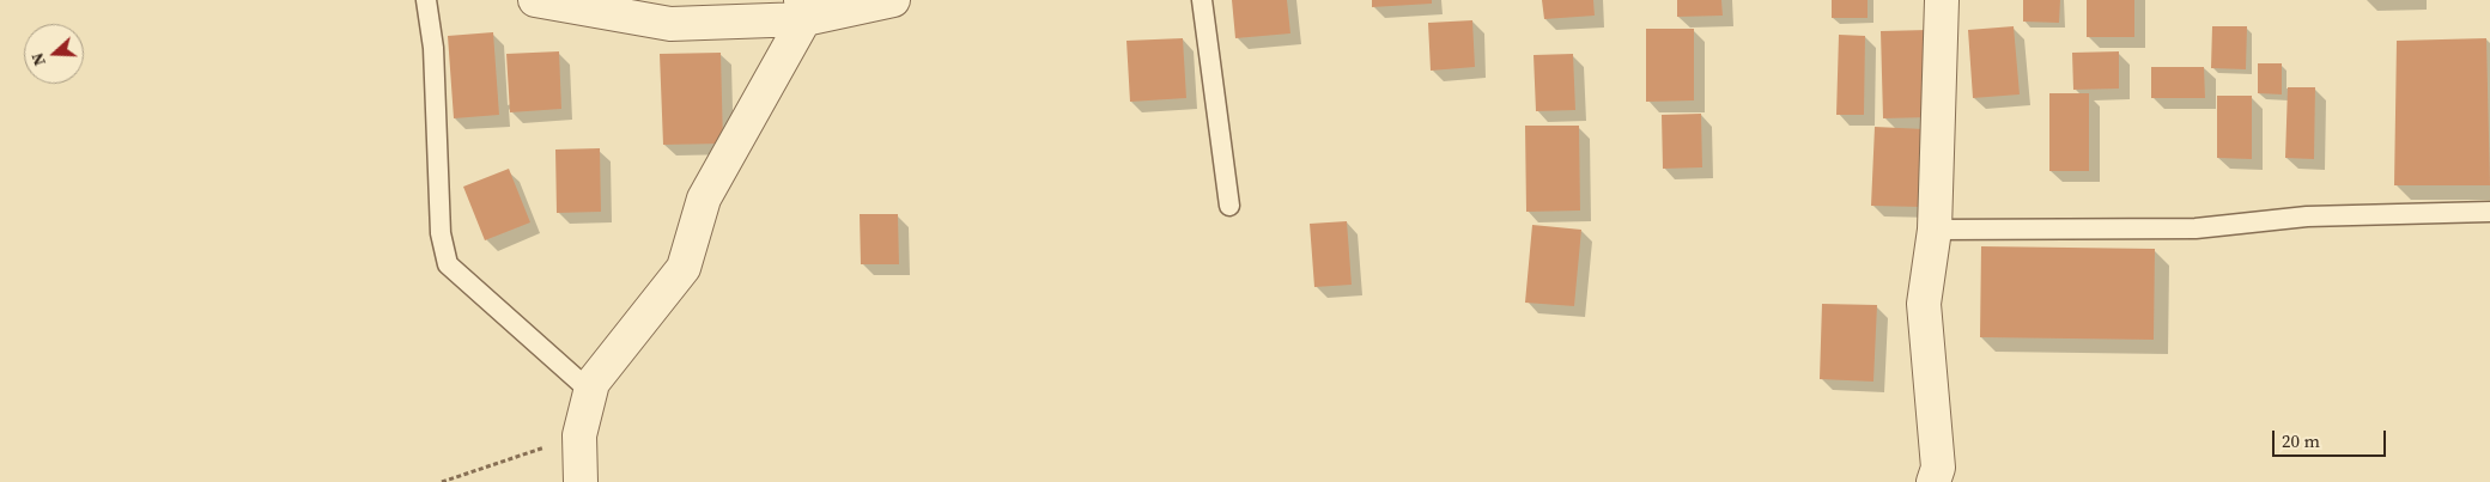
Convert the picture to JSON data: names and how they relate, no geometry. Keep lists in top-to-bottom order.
{
  "scale_bar": "20 m",
  "north": "left"
}
